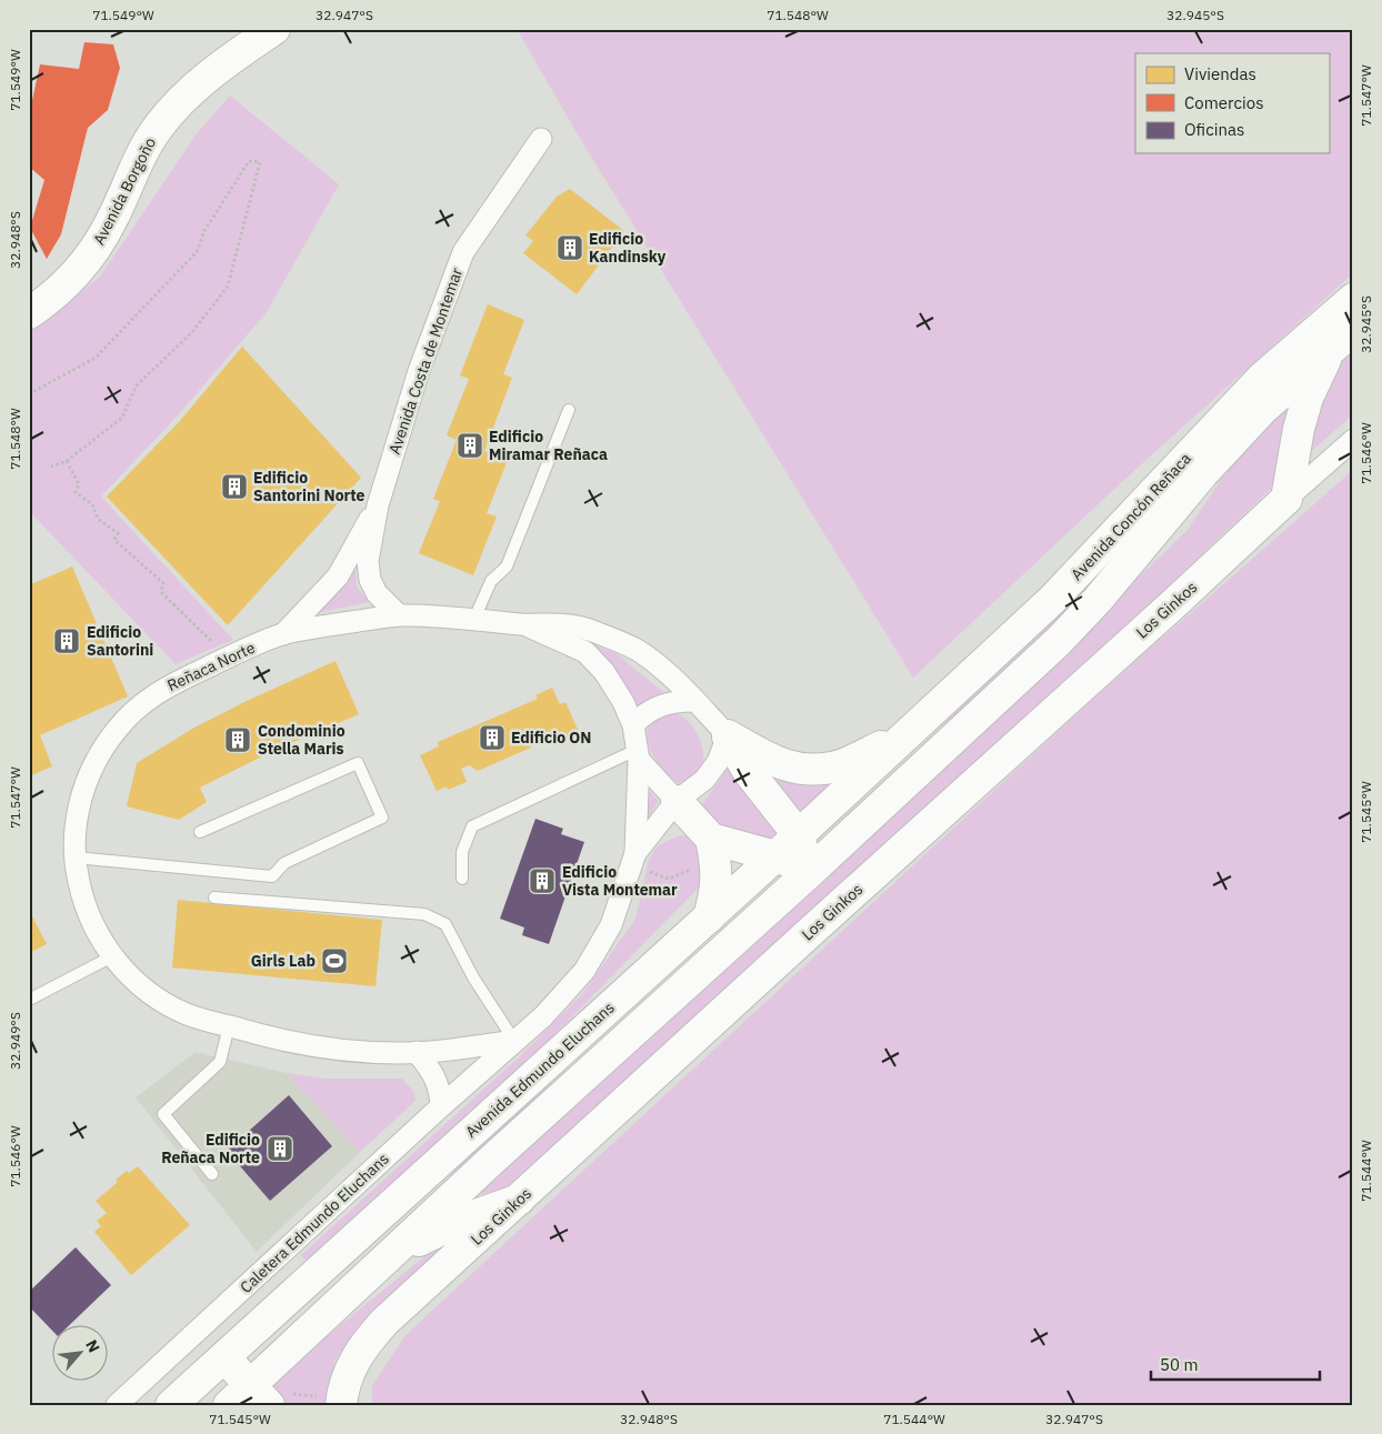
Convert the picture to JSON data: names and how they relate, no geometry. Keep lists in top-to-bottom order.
{
  "streets": {
    "main road": [
      "Avenida Borgoño",
      "Avenida Concón Reñaca",
      "Los Ginkos",
      "Avenida Edmundo Eluchans"
    ],
    "street": ["Avenida Costa de Montemar", "Reñaca Norte", "Caletera Edmundo Eluchans"]
  },
  "crossings": [
    ["Avenida Costa de Montemar", "Reñaca Norte"],
    ["Avenida Concón Reñaca", "Avenida Edmundo Eluchans"],
    ["Reñaca Norte", "Caletera Edmundo Eluchans"]
  ],
  "places": {
    "building": [
      "Edificio Kandinsky",
      "Edificio Miramar Reñaca",
      "Edificio Santorini Norte",
      "Edificio Santorini",
      "Edificio ON",
      "Condominio Stella Maris",
      "Edificio Vista Montemar",
      "Edificio Reñaca Norte"
    ],
    "sports": ["Girls Lab"]
  },
  "legend": ["Viviendas", "Comercios", "Oficinas"],
  "scale_bar": "50 m",
  "north": "top right",
  "coordinates": [
    "71.549°W",
    "32.947°S",
    "71.548°W",
    "32.945°S",
    "71.547°W",
    "32.948°S",
    "71.546°W",
    "71.545°W",
    "32.949°S",
    "71.544°W"
  ]
}
